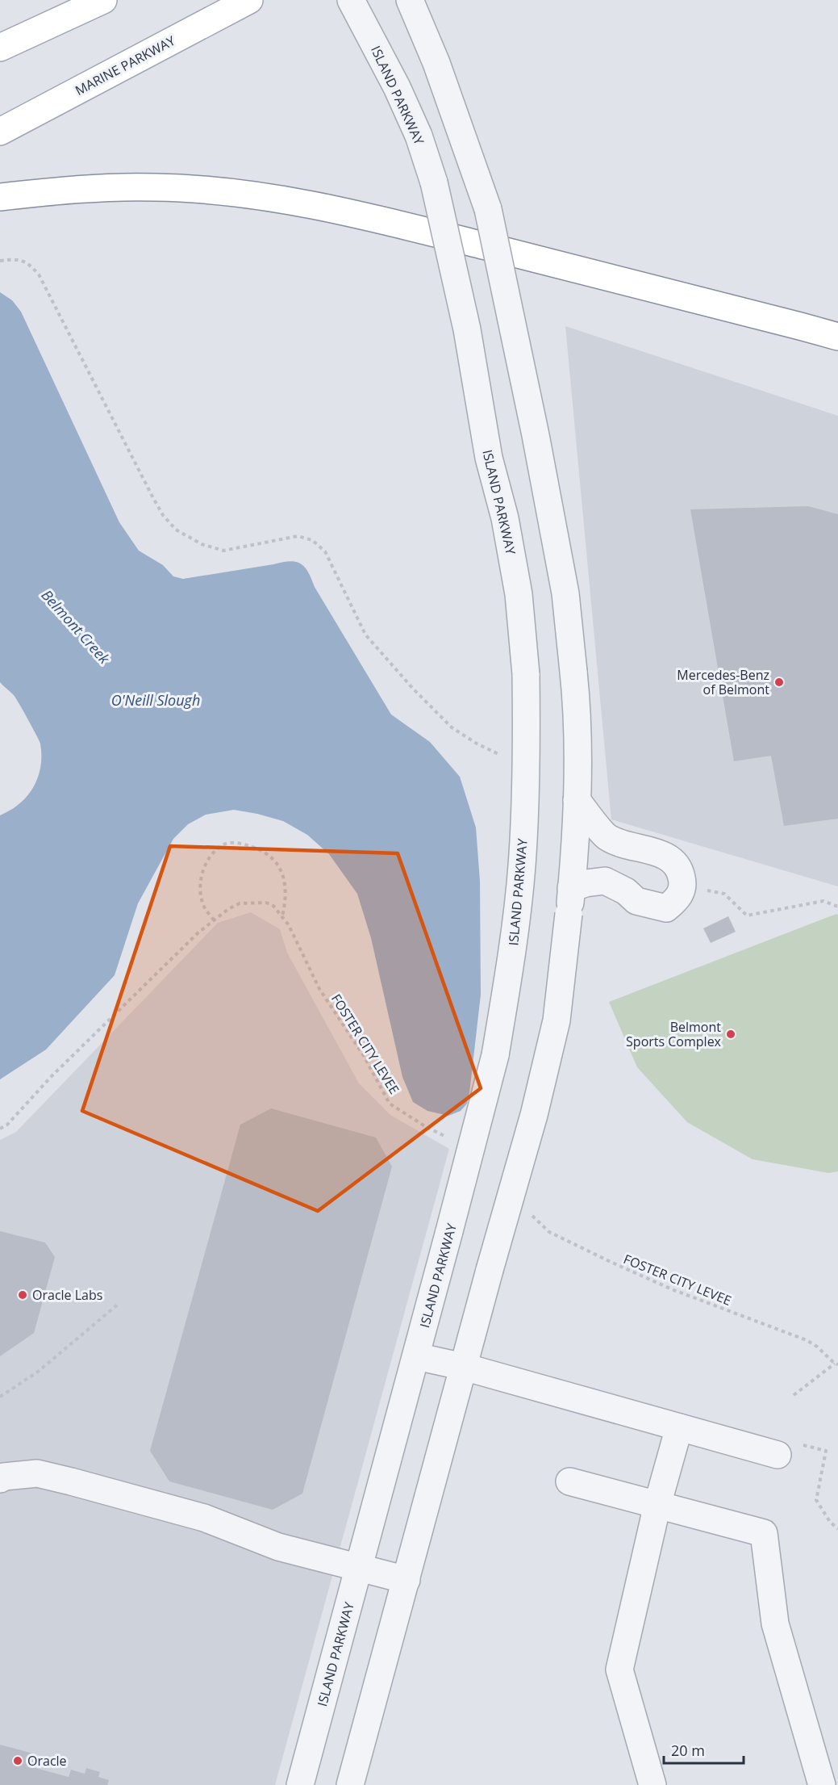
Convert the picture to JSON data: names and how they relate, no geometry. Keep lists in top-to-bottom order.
{
  "streets": {
    "main road": ["MARINE PARKWAY"],
    "street": ["ISLAND PARKWAY"],
    "path": ["FOSTER CITY LEVEE"]
  },
  "water": ["Belmont Creek", "O'Neill Slough"],
  "places": [
    "Mercedes-Benz of Belmont",
    "Belmont Sports Complex",
    "Oracle Labs",
    "Oracle"
  ],
  "scale_bar": "20 m"
}
